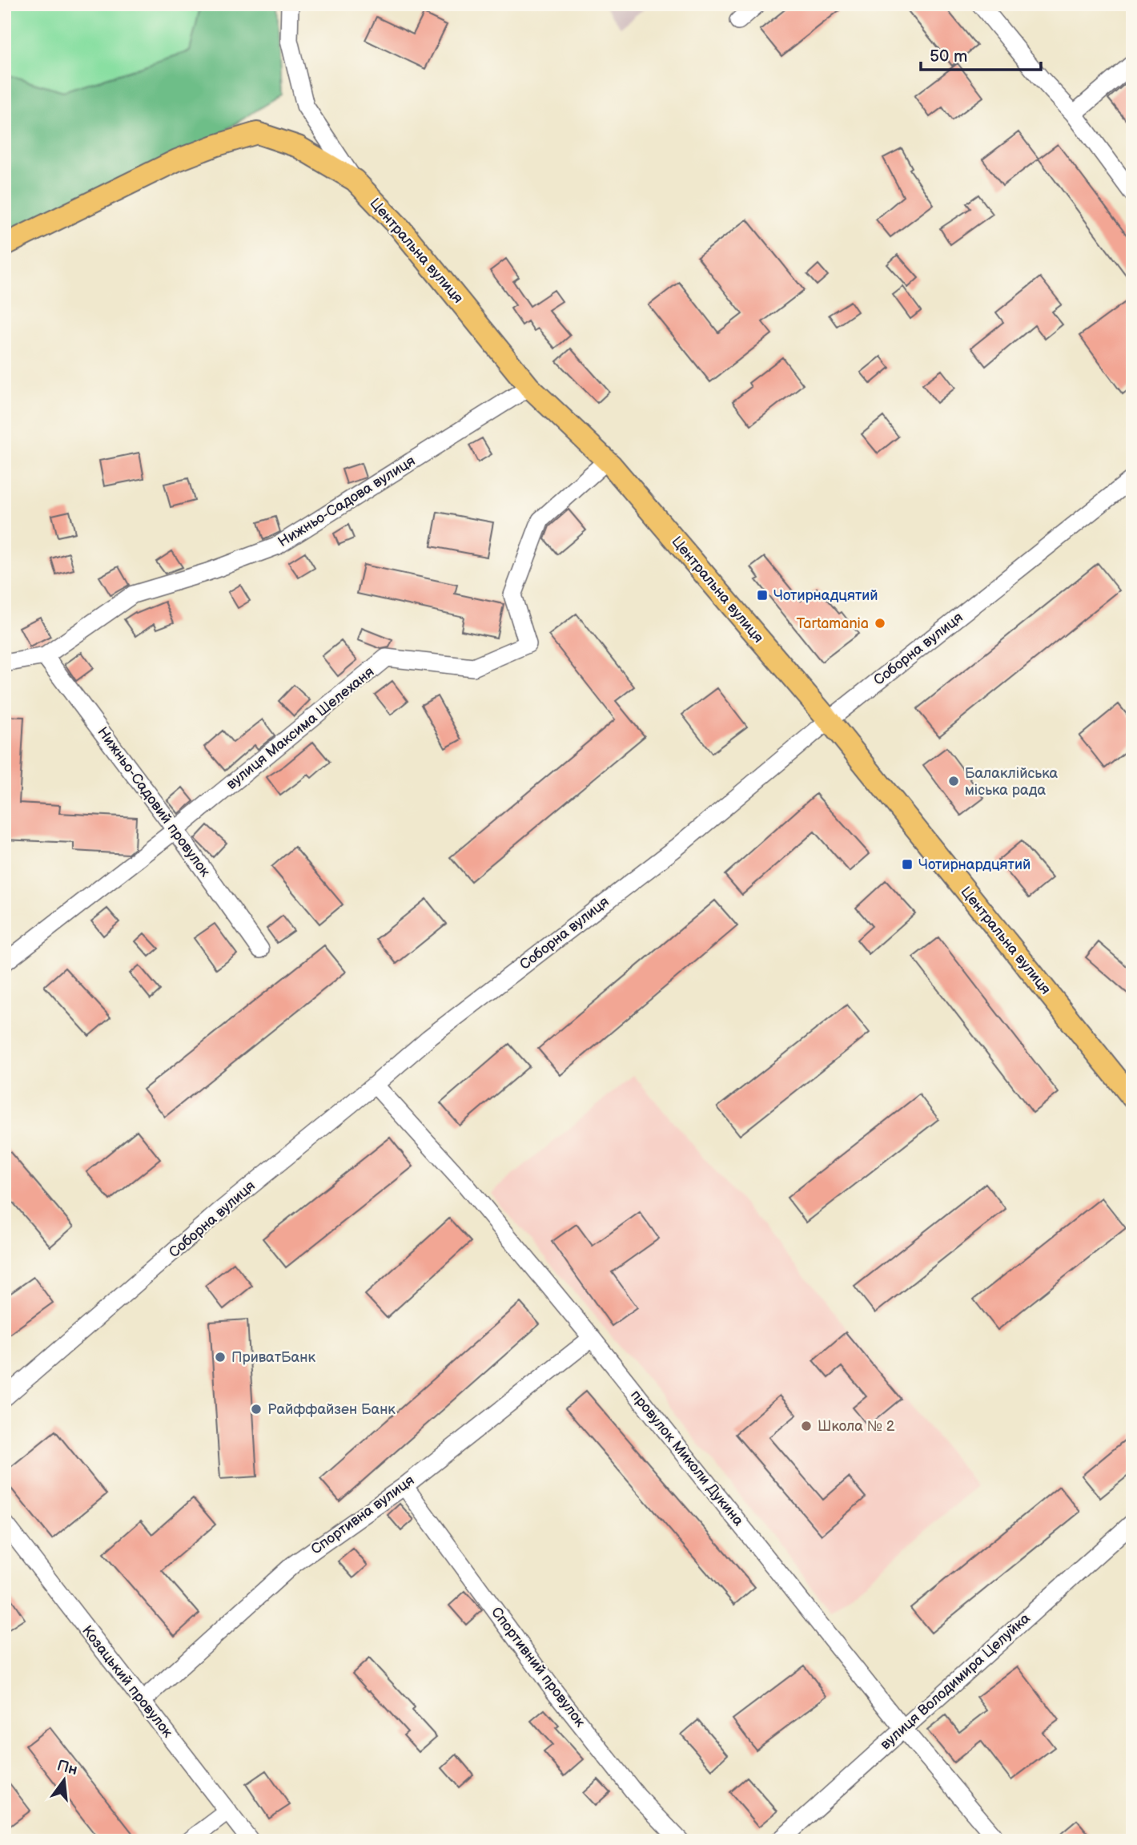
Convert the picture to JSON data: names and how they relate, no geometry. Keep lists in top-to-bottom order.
{
  "streets": {
    "main road": ["Центральна вулиця"],
    "street": [
      "Нижньо-Садова вулиця",
      "Соборна вулиця",
      "вулиця Максима Шелеханя",
      "Нижньо-Садовий провулок",
      "провулок Миколи Дукина",
      "Спортивна вулиця",
      "Спортивний провулок",
      "Козацький провулок",
      "вулиця Володимира Целуйка"
    ]
  },
  "crossings": [
    ["Центральна вулиця", "Нижньо-Садова вулиця"],
    ["Центральна вулиця", "Соборна вулиця"],
    ["Центральна вулиця", "вулиця Максима Шелеханя"],
    ["Нижньо-Садова вулиця", "Нижньо-Садовий провулок"],
    ["Соборна вулиця", "провулок Миколи Дукина"],
    ["вулиця Максима Шелеханя", "Нижньо-Садовий провулок"],
    ["провулок Миколи Дукина", "Спортивна вулиця"],
    ["провулок Миколи Дукина", "вулиця Володимира Целуйка"],
    ["Спортивна вулиця", "Спортивний провулок"],
    ["Спортивна вулиця", "Козацький провулок"]
  ],
  "places": {
    "transit": ["Чотирнадцятий", "Чотирнардцятий"],
    "other": [
      "Tartamania",
      "Балаклійська міська рада",
      "ПриватБанк",
      "Райффайзен Банк",
      "Школа № 2"
    ]
  },
  "scale_bar": "50 m",
  "north": "top"
}
